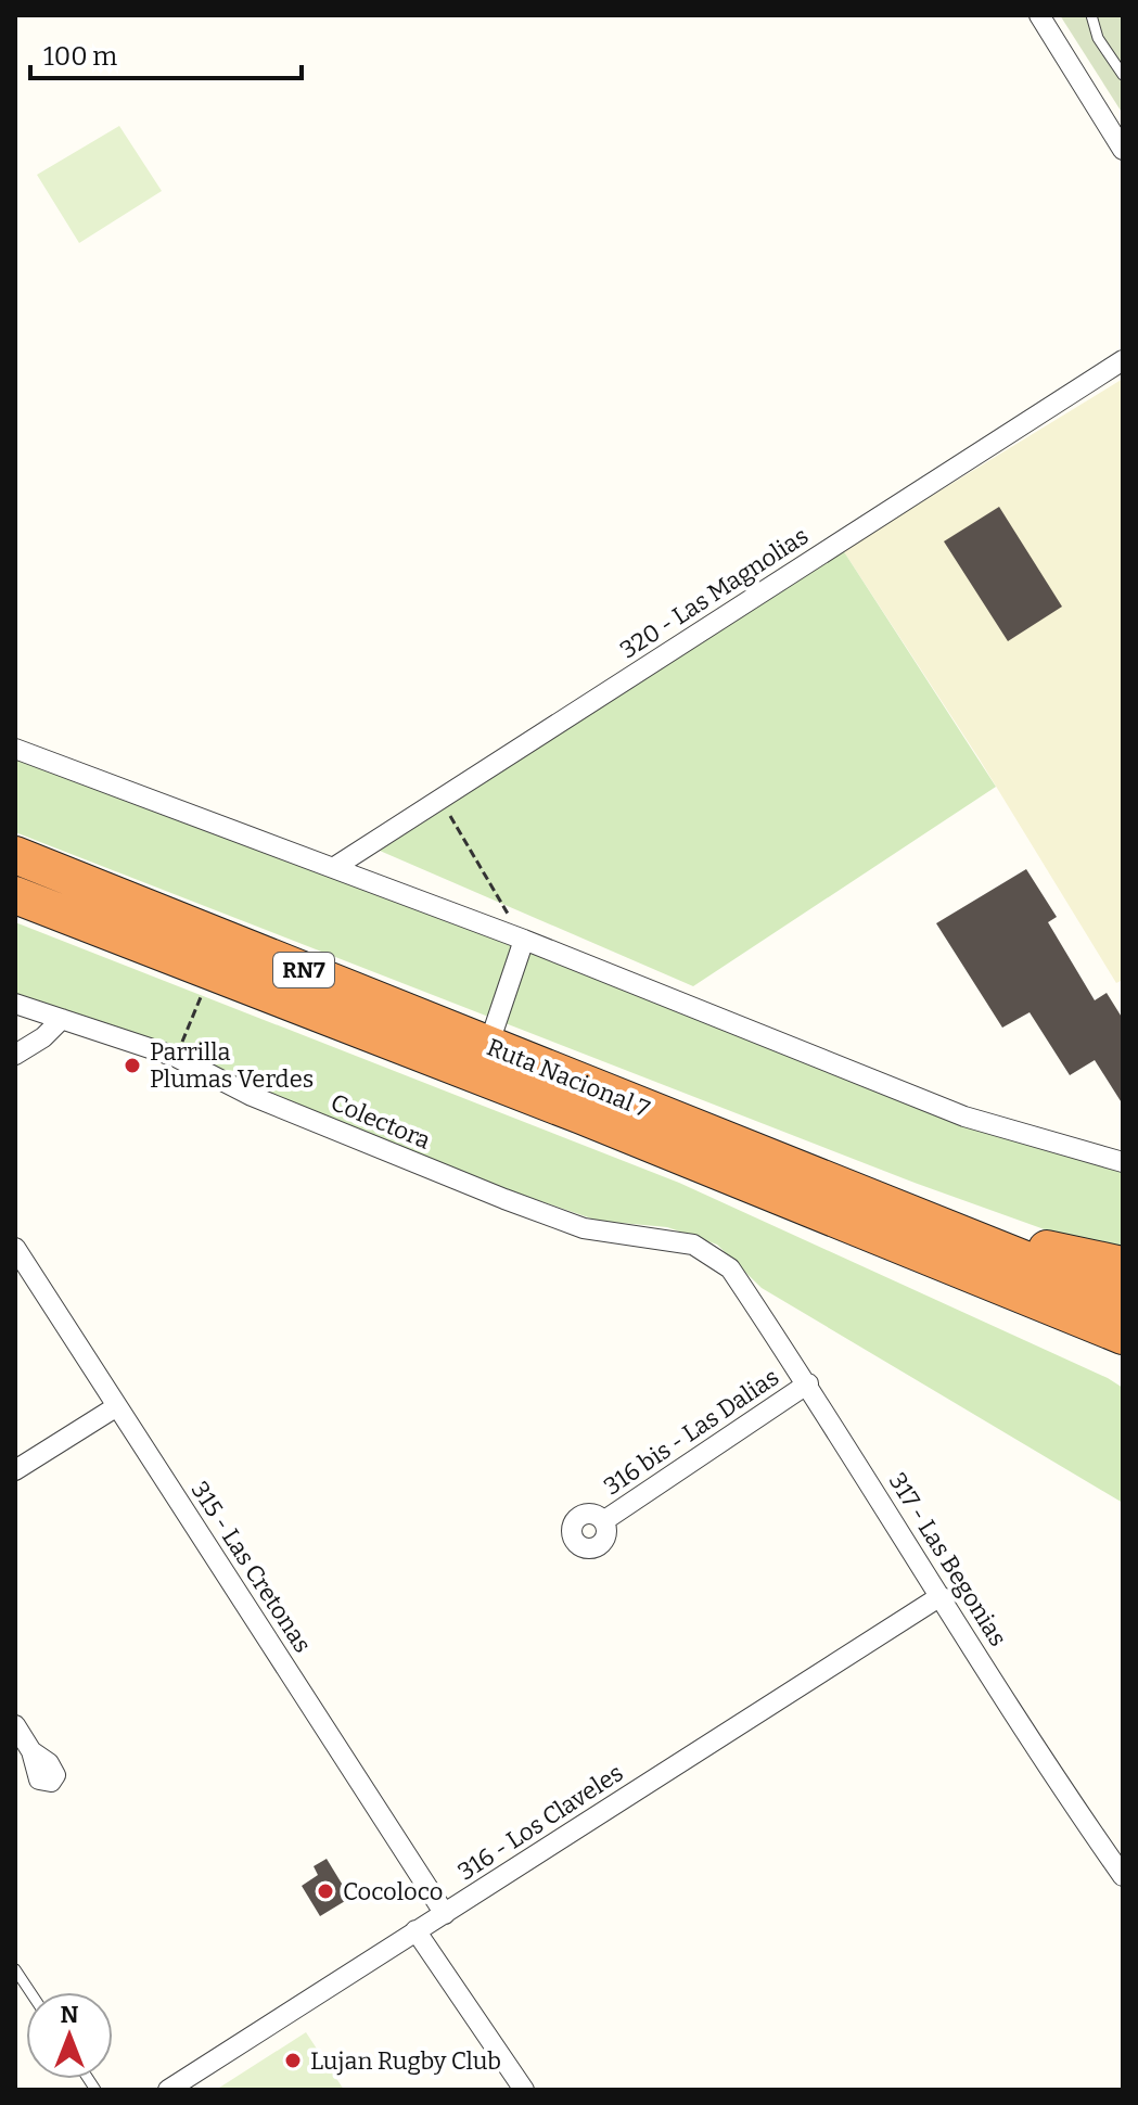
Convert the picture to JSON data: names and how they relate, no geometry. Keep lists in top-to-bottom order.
{
  "streets": {
    "highway": ["RN7", "Ruta Nacional 7"],
    "street": [
      "320 - Las Magnolias",
      "Colectora",
      "316 bis - Las Dalias",
      "317 - Las Begonias",
      "315 - Las Cretonas",
      "316 - Los Claveles"
    ]
  },
  "crossings": [
    ["Colectora", "317 - Las Begonias"],
    ["316 bis - Las Dalias", "317 - Las Begonias"],
    ["317 - Las Begonias", "316 - Los Claveles"],
    ["315 - Las Cretonas", "316 - Los Claveles"]
  ],
  "places": ["Parrilla Plumas Verdes", "Cocoloco", "Lujan Rugby Club"],
  "scale_bar": "100 m",
  "north": "top"
}
